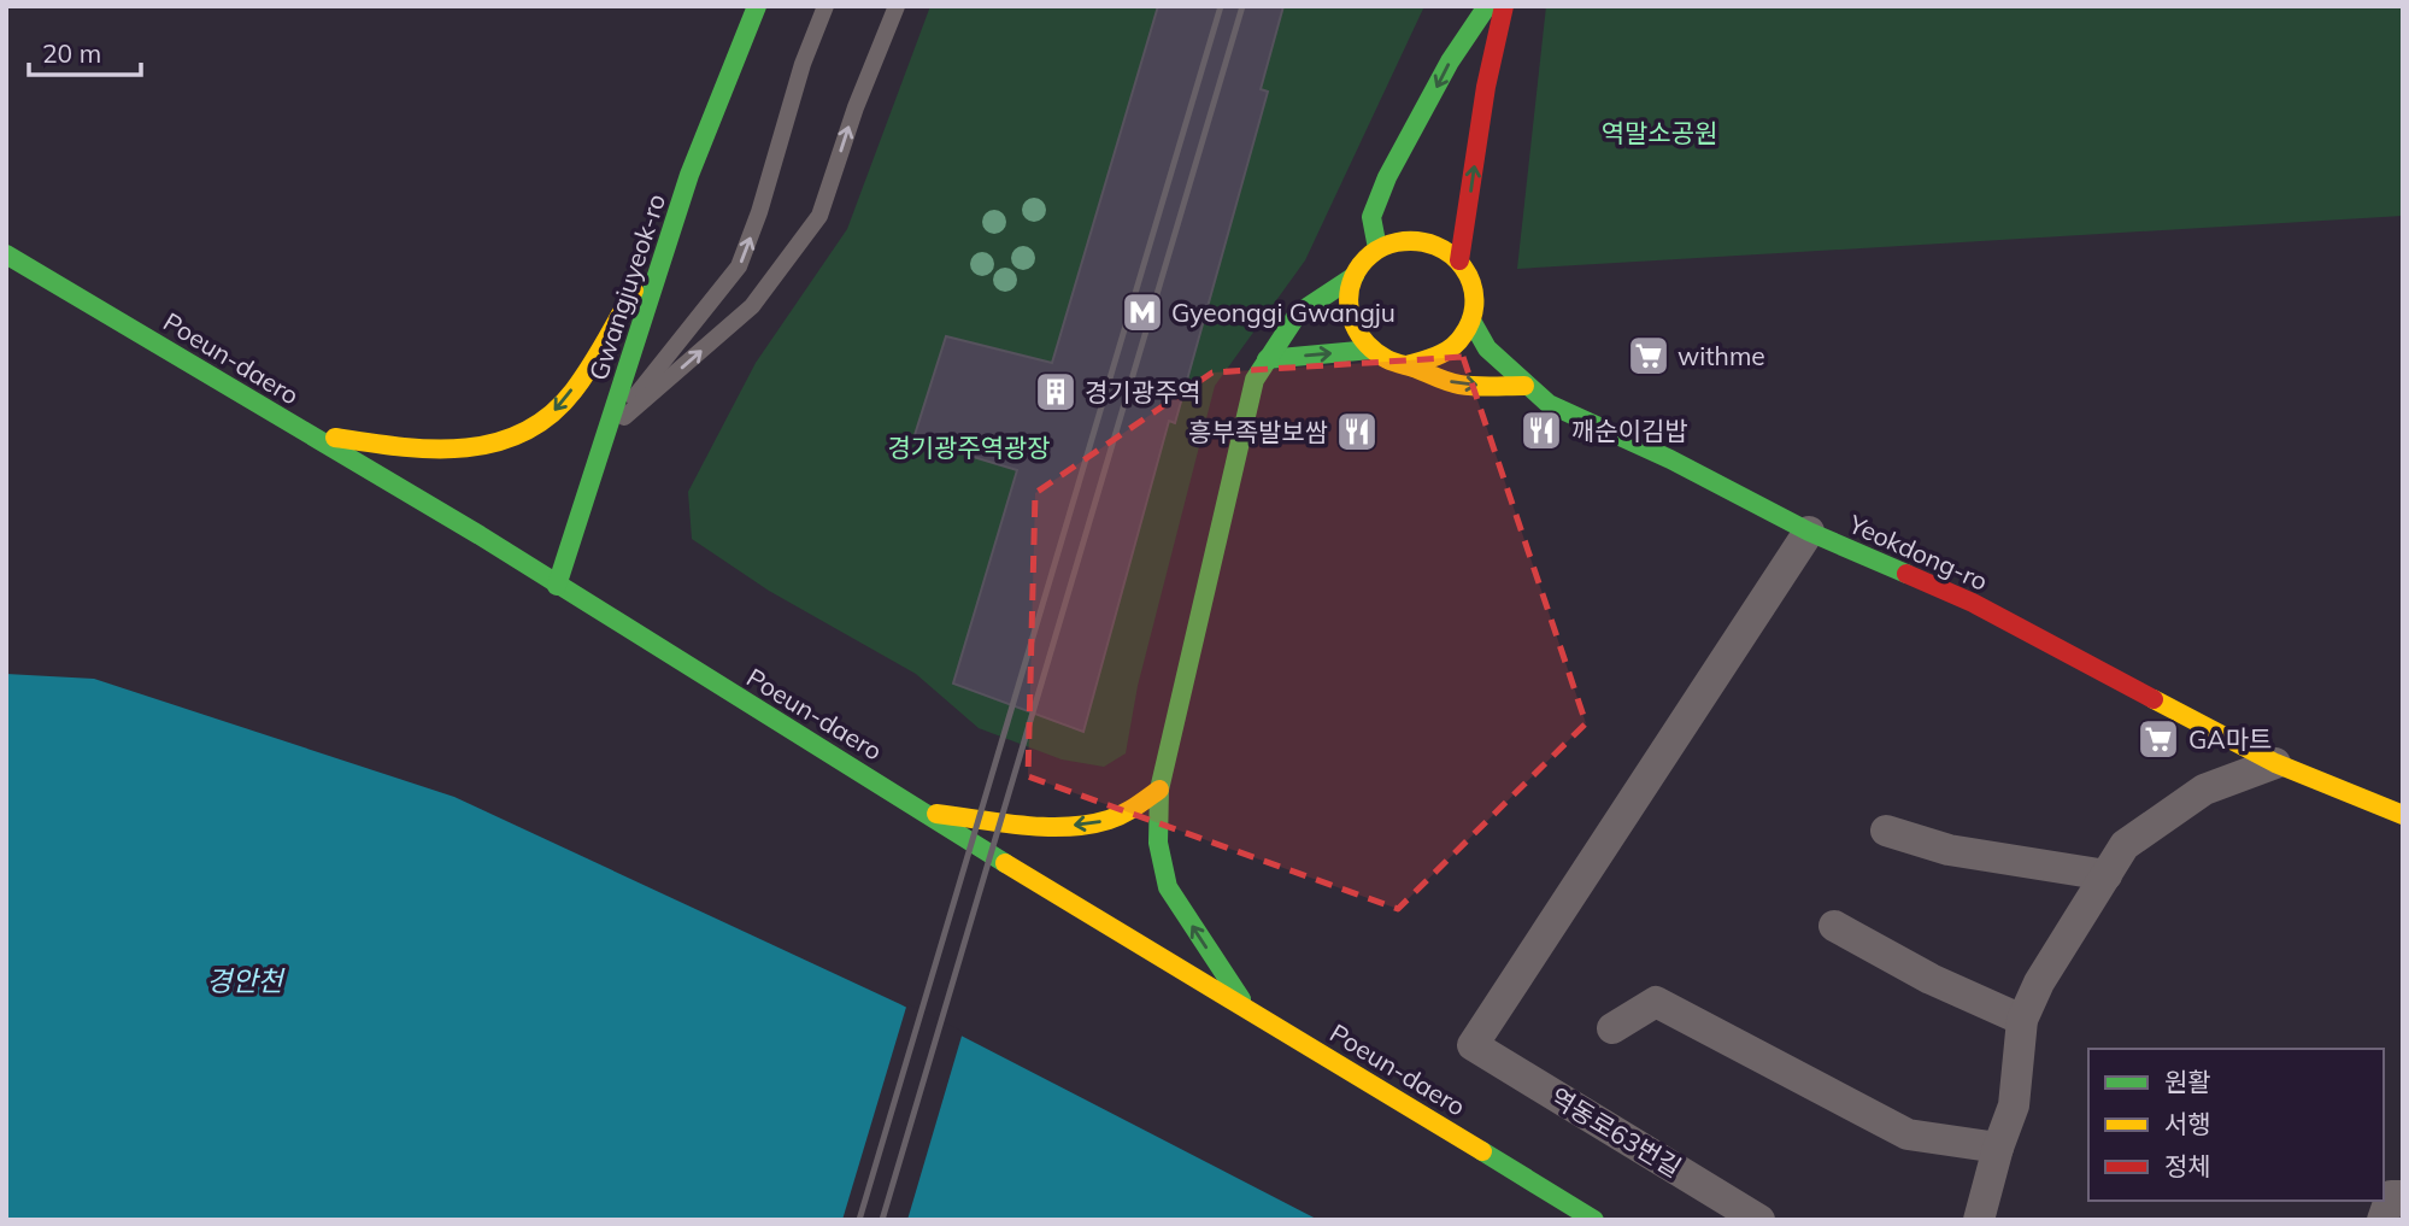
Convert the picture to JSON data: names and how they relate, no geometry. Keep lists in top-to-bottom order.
{
  "streets": {
    "street": [
      "Gwangjuyeok-ro",
      "Poeun-daero",
      "Yeokdong-ro",
      "역동로63번길"
    ]
  },
  "crossings": [
    ["Gwangjuyeok-ro", "Poeun-daero"],
    ["Yeokdong-ro", "역동로63번길"]
  ],
  "water": ["경안천"],
  "parks": ["역말소공원", "경기광주역광장"],
  "places": {
    "metro station": ["Gyeonggi Gwangju"],
    "supermarket": ["withme", "GA마트"],
    "building": ["경기광주역"],
    "restaurant": ["깨순이김밥", "흥부족발보쌈"]
  },
  "legend": ["원활", "서행", "정체"],
  "scale_bar": "20 m"
}
